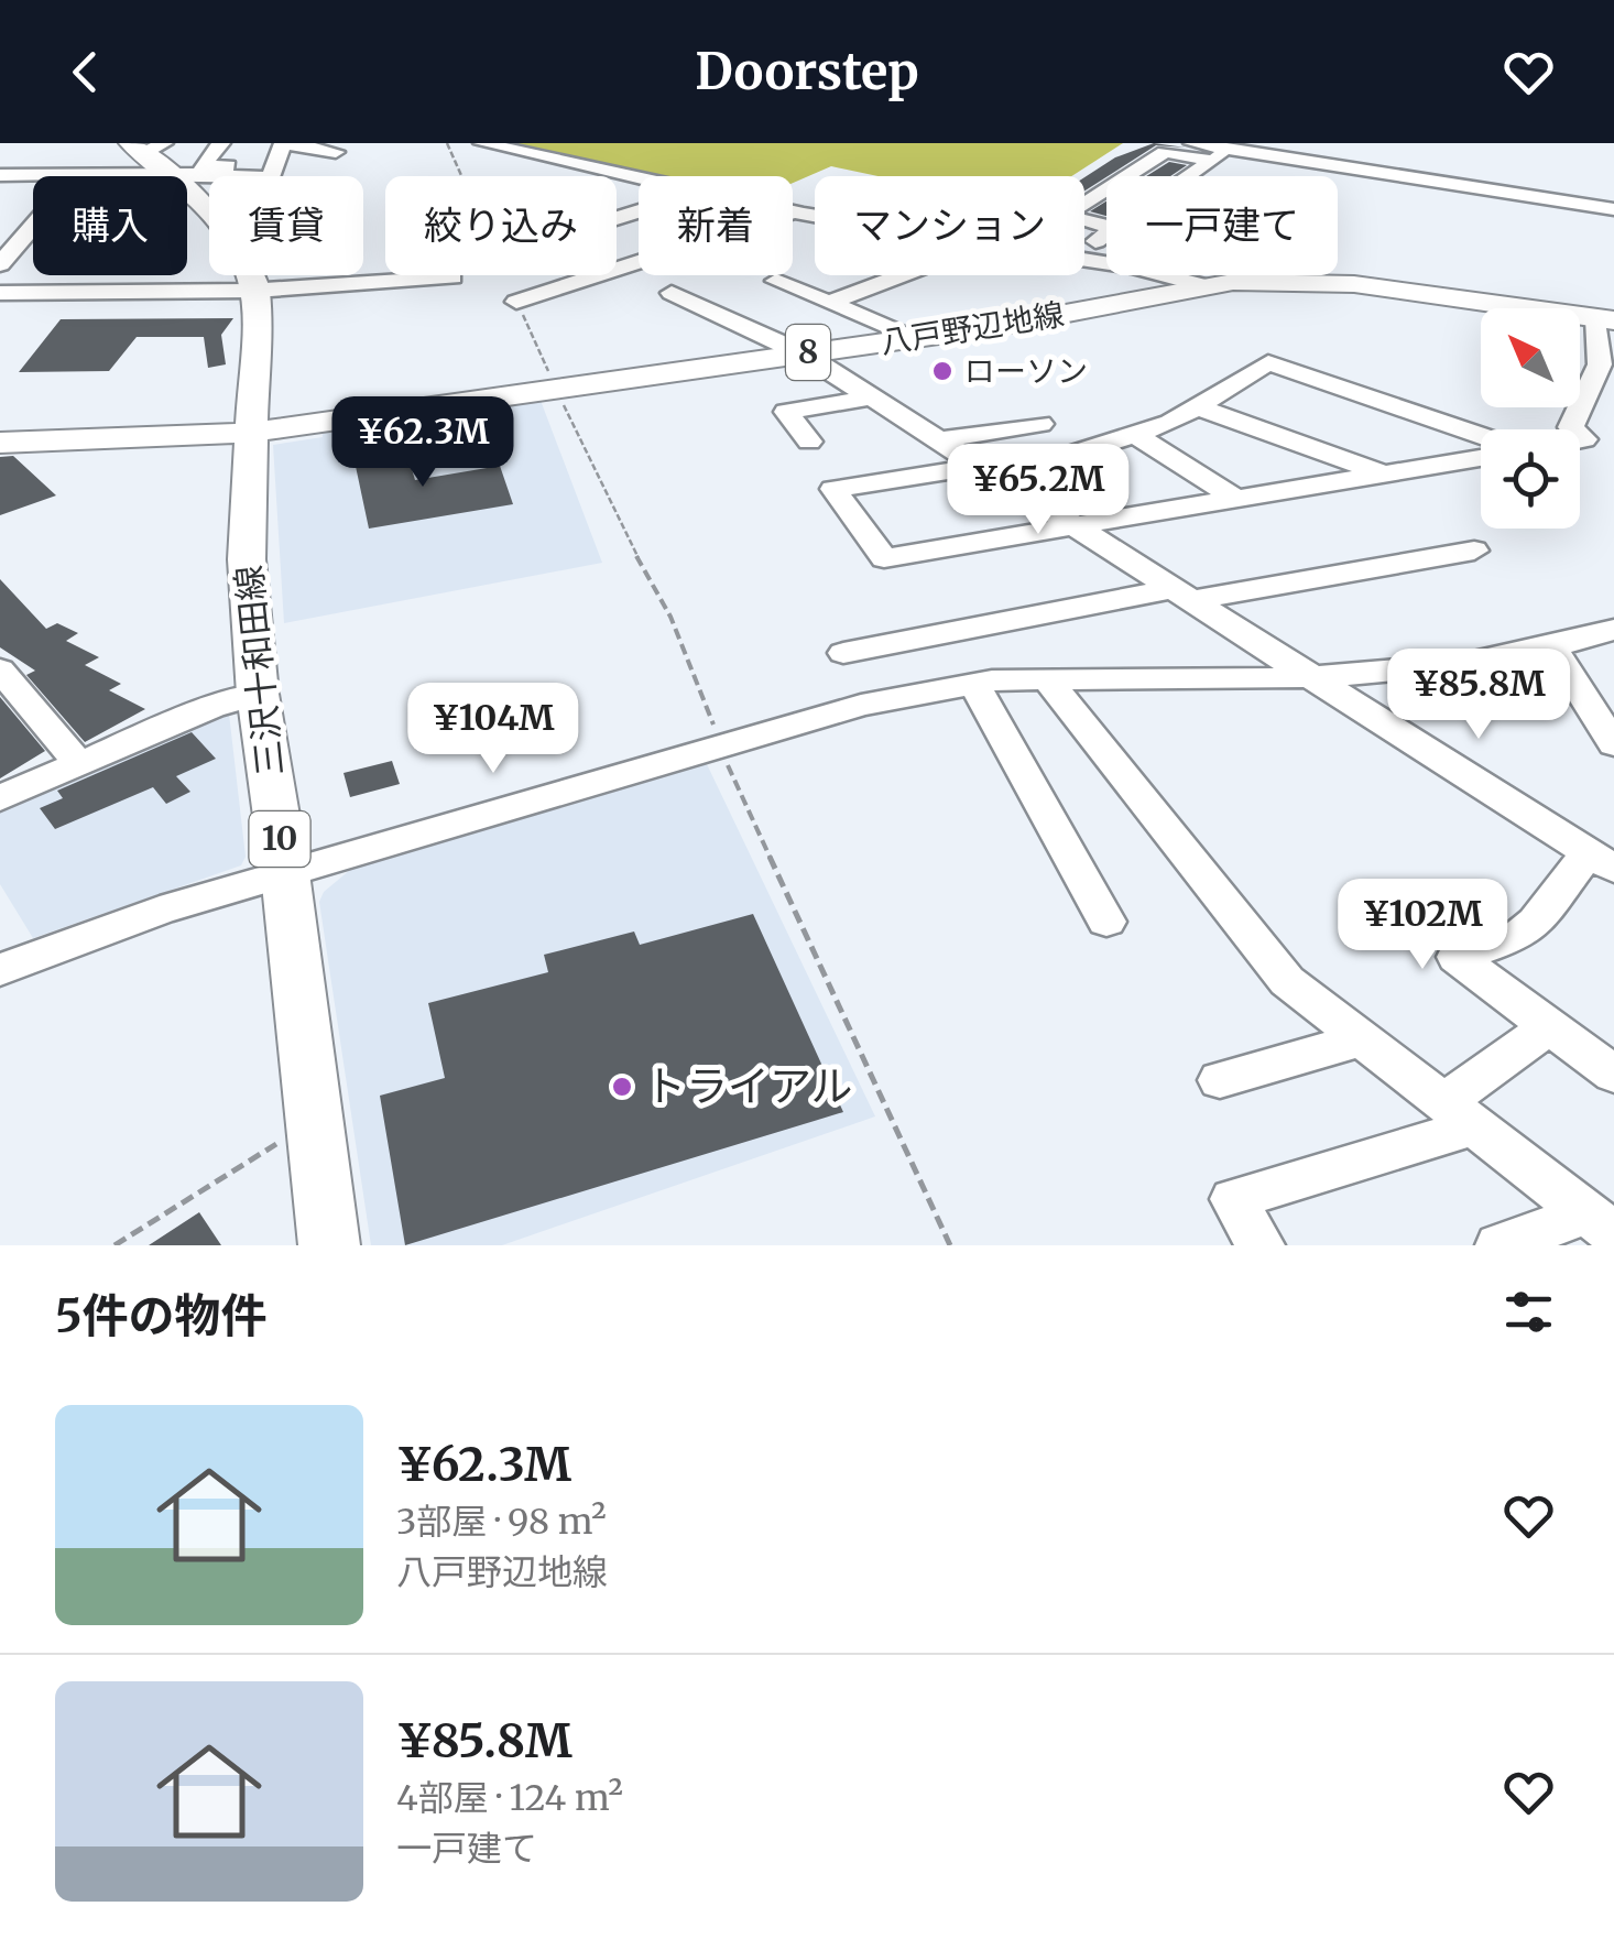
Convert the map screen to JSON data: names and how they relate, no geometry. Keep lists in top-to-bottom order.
{
  "streets": {
    "main road": [
      "八戸野辺地線",
      "8",
      "三沢十和田線",
      "10"
    ]
  },
  "crossings": [
    ["八戸野辺地線", "三沢十和田線"]
  ],
  "places": ["ローソン", "トライアル"],
  "north": "top left",
  "page": {
    "header": "Doorstep",
    "chip": [
      "購入",
      "賃貸",
      "絞り込み",
      "新着",
      "マンション",
      "一戸建て"
    ],
    "price": [
      "¥62.3M",
      "¥65.2M",
      "¥85.8M",
      "¥104M",
      "¥102M"
    ],
    "heading": "5件の物件",
    "list": [
      {
        "name": "¥62.3M",
        "note": "3部屋 · 98 m² · 八戸野辺地線"
      },
      {
        "name": "¥85.8M",
        "note": "4部屋 · 124 m² · 一戸建て"
      }
    ]
  }
}
